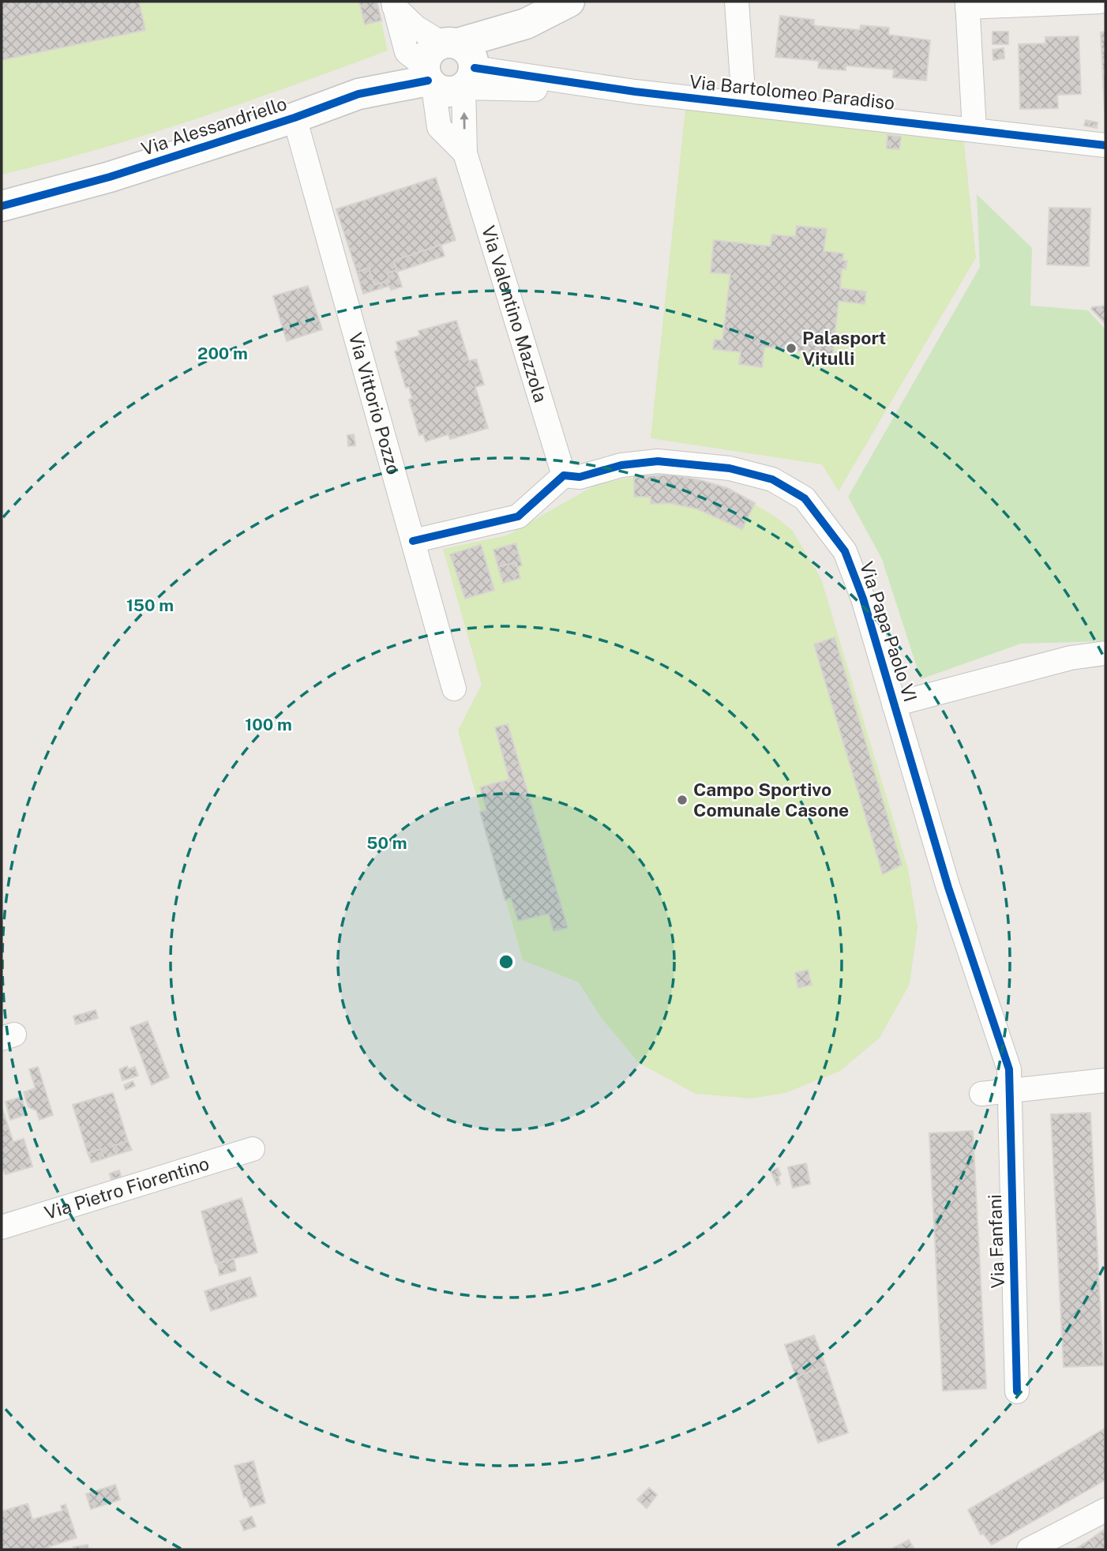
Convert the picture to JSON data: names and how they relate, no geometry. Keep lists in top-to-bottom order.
{
  "streets": {
    "street": [
      "Via Bartolomeo Paradiso",
      "Via Alessandriello",
      "Via Valentino Mazzola",
      "Via Vittorio Pozzo",
      "Via Papa Paolo VI",
      "Via Pietro Fiorentino",
      "Via Fanfani"
    ]
  },
  "crossings": [
    ["Via Bartolomeo Paradiso", "Via Alessandriello"],
    ["Via Bartolomeo Paradiso", "Via Valentino Mazzola"],
    ["Via Alessandriello", "Via Valentino Mazzola"],
    ["Via Alessandriello", "Via Vittorio Pozzo"],
    ["Via Valentino Mazzola", "Via Papa Paolo VI"],
    ["Via Papa Paolo VI", "Via Fanfani"]
  ],
  "places": ["Palasport Vitulli", "Campo Sportivo Comunale Casone"],
  "rings": [
    "200 m",
    "150 m",
    "100 m",
    "50 m"
  ]
}
